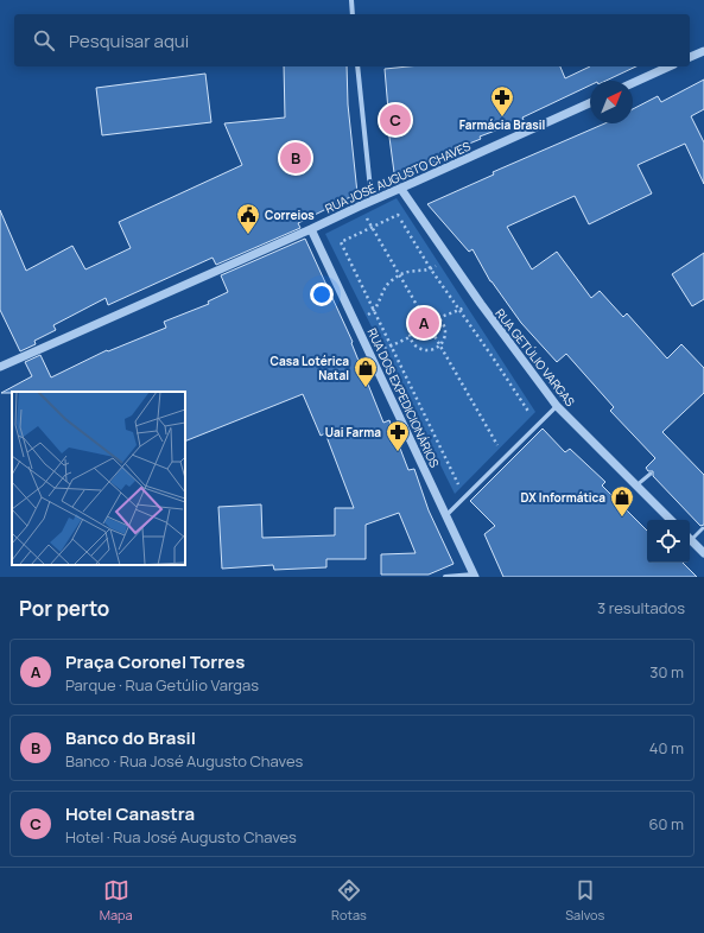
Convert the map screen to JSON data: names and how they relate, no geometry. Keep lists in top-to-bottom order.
{
  "streets": {
    "street": ["RUA JOSÉ AUGUSTO CHAVES", "RUA GETÚLIO VARGAS", "RUA DOS EXPEDICIONÁRIOS"]
  },
  "crossings": [
    ["RUA JOSÉ AUGUSTO CHAVES", "RUA GETÚLIO VARGAS"],
    ["RUA JOSÉ AUGUSTO CHAVES", "RUA DOS EXPEDICIONÁRIOS"]
  ],
  "places": {
    "pharmacy": ["Farmácia Brasil", "Uai Farma"],
    "public building": ["Correios"],
    "shop": ["Casa Lotérica Natal", "DX Informática"]
  },
  "north": "top right",
  "page": {
    "search": "Pesquisar aqui",
    "pins": ["C", "B", "A"],
    "heading": ["Por perto", "3 resultados"],
    "list": [
      {
        "mark": "A",
        "name": "Praça Coronel Torres",
        "note": "Parque · Rua Getúlio Vargas",
        "value": "30 m"
      },
      {
        "mark": "B",
        "name": "Banco do Brasil",
        "note": "Banco · Rua José Augusto Chaves",
        "value": "40 m"
      },
      {
        "mark": "C",
        "name": "Hotel Canastra",
        "note": "Hotel · Rua José Augusto Chaves",
        "value": "60 m"
      }
    ],
    "nav": ["Mapa", "Rotas", "Salvos"]
  }
}
